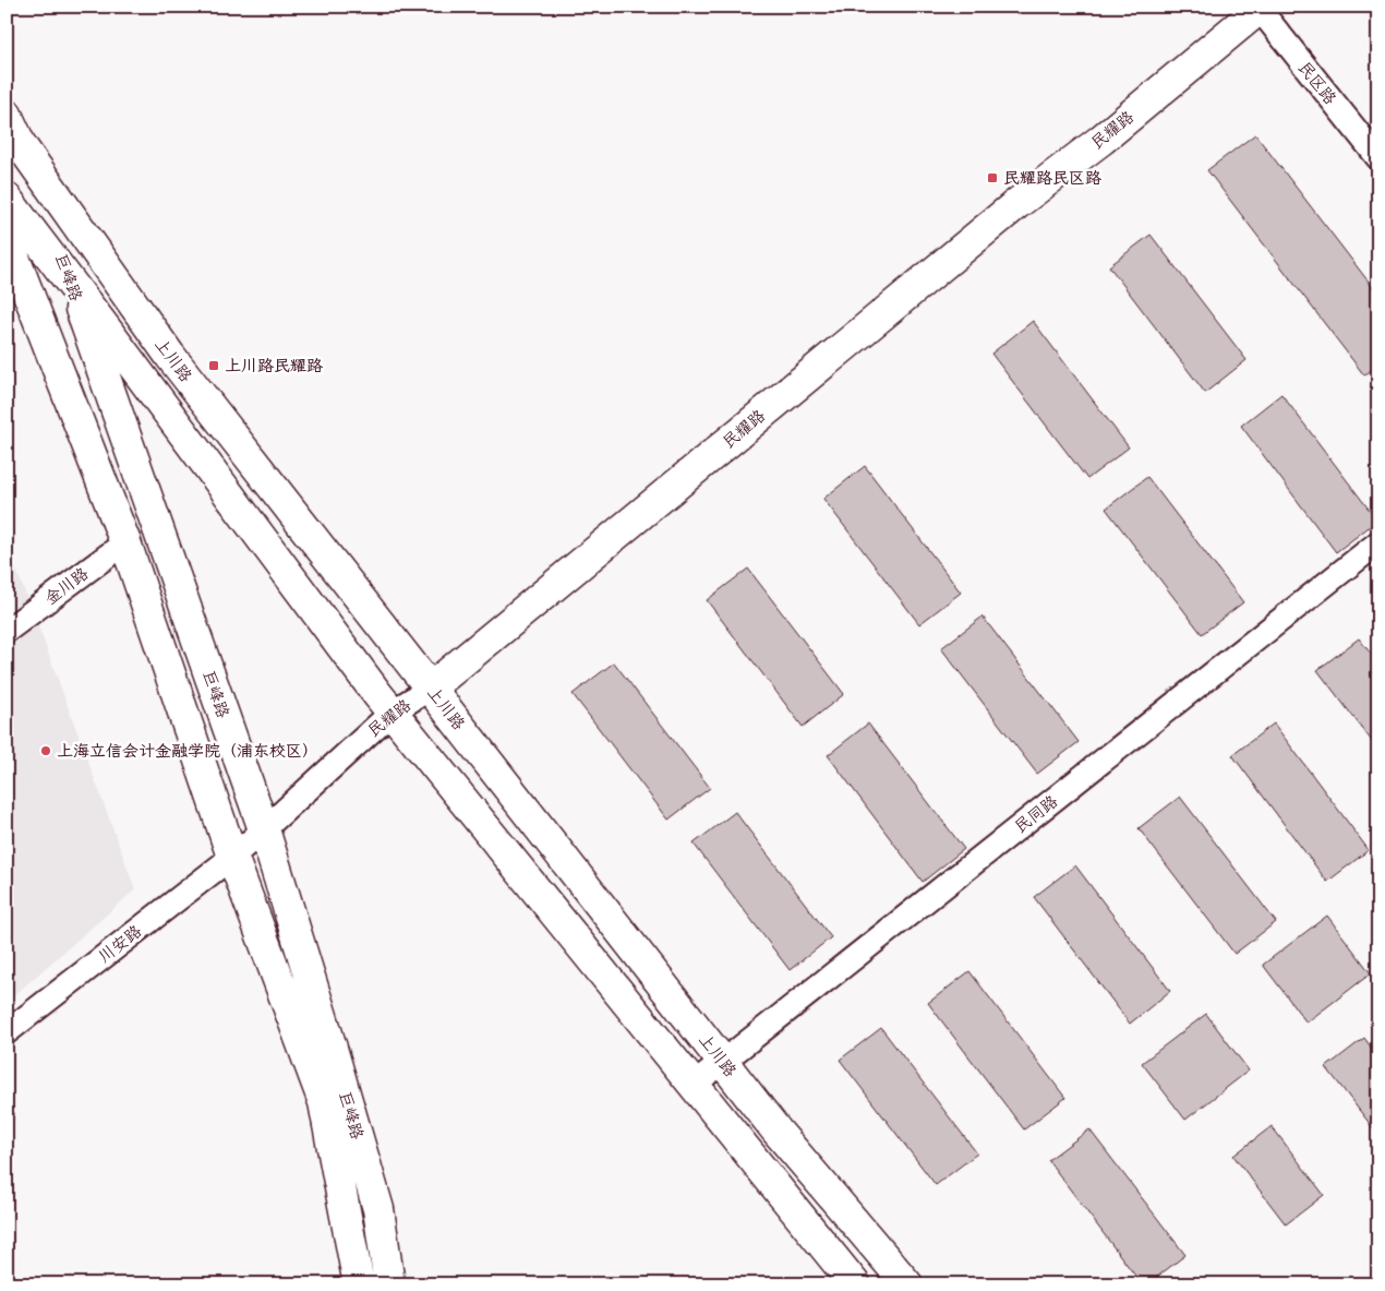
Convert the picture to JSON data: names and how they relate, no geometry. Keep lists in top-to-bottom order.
{
  "streets": {
    "street": [
      "民区路",
      "民耀路",
      "巨峰路",
      "上川路",
      "金川路",
      "民同路",
      "川安路"
    ]
  },
  "crossings": [
    ["民区路", "民耀路"],
    ["民耀路", "巨峰路"],
    ["民耀路", "上川路"],
    ["民耀路", "川安路"],
    ["巨峰路", "上川路"],
    ["巨峰路", "金川路"],
    ["巨峰路", "川安路"],
    ["上川路", "民同路"]
  ],
  "places": {
    "transit": ["民耀路民区路", "上川路民耀路"],
    "other": ["上海立信会计金融学院（浦东校区）"]
  }
}
